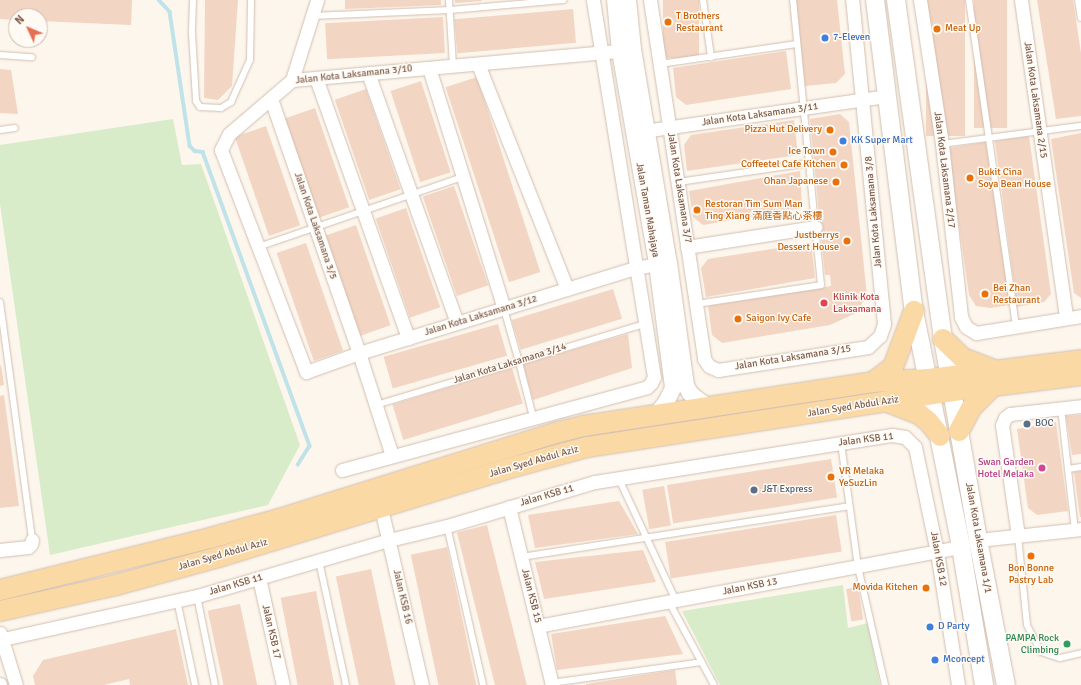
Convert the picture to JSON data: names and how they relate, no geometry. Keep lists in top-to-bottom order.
{
  "streets": {
    "main road": ["Jalan Syed Abdul Aziz", "Jalan Kota Laksamana 1/1"],
    "street": [
      "Jalan Kota Laksamana 3/10",
      "Jalan Kota Laksamana 2/15",
      "Jalan Kota Laksamana 3/11",
      "Jalan Kota Laksamana 2/17",
      "Jalan Kota Laksamana 3/7",
      "Jalan Taman Mahajaya",
      "Jalan Kota Laksamana 3/8",
      "Jalan Kota Laksamana 3/5",
      "Jalan Kota Laksamana 3/12",
      "Jalan Kota Laksamana 3/15",
      "Jalan KSB 11",
      "Jalan KSB 12",
      "Jalan KSB 13",
      "Jalan KSB 15",
      "Jalan KSB 16",
      "Jalan KSB 17"
    ],
    "lane": ["Jalan Kota Laksamana 3/14"]
  },
  "crossings": [
    ["Jalan Kota Laksamana 3/10", "Jalan Taman Mahajaya"],
    ["Jalan Kota Laksamana 3/10", "Jalan Kota Laksamana 3/5"],
    ["Jalan Kota Laksamana 3/10", "Jalan Kota Laksamana 3/12"],
    ["Jalan Kota Laksamana 3/11", "Jalan Kota Laksamana 3/7"],
    ["Jalan Kota Laksamana 3/11", "Jalan Taman Mahajaya"],
    ["Jalan Kota Laksamana 3/11", "Jalan Kota Laksamana 3/8"],
    ["Jalan Kota Laksamana 3/11", "Jalan Kota Laksamana 1/1"],
    ["Jalan Kota Laksamana 3/7", "Jalan Kota Laksamana 3/15"],
    ["Jalan Taman Mahajaya", "Jalan Kota Laksamana 3/12"],
    ["Jalan Taman Mahajaya", "Jalan Syed Abdul Aziz"],
    ["Jalan Kota Laksamana 3/8", "Jalan Kota Laksamana 3/15"],
    ["Jalan Kota Laksamana 3/5", "Jalan Kota Laksamana 3/12"],
    ["Jalan Kota Laksamana 3/5", "Jalan Kota Laksamana 3/14"],
    ["Jalan Syed Abdul Aziz", "Jalan Kota Laksamana 1/1"],
    ["Jalan Syed Abdul Aziz", "Jalan KSB 16"],
    ["Jalan KSB 11", "Jalan KSB 12"],
    ["Jalan KSB 11", "Jalan KSB 15"],
    ["Jalan KSB 11", "Jalan KSB 16"],
    ["Jalan KSB 11", "Jalan KSB 17"],
    ["Jalan Kota Laksamana 1/1", "Jalan KSB 13"],
    ["Jalan KSB 12", "Jalan KSB 13"],
    ["Jalan KSB 13", "Jalan KSB 15"]
  ],
  "places": [
    "T Brothers Restaurant",
    "Meat Up",
    "7-Eleven",
    "Pizza Hut Delivery",
    "KK Super Mart",
    "Ice Town",
    "Coffeetel Cafe Kitchen",
    "Bukit Cina Soya Bean House",
    "Ohan Japanese",
    "Restoran Tim Sum Man Ting Xiang 滿庭香點心茶樓",
    "Justberrys Dessert House",
    "Bei Zhan Restaurant",
    "Klinik Kota Laksamana",
    "Saigon Ivy Cafe",
    "BOC",
    "Swan Garden Hotel Melaka",
    "VR Melaka YeSuzLin",
    "J&T Express",
    "Bon Bonne Pastry Lab",
    "Movida Kitchen",
    "D Party",
    "PAMPA Rock Climbing",
    "Mconcept"
  ],
  "north": "top left"
}
